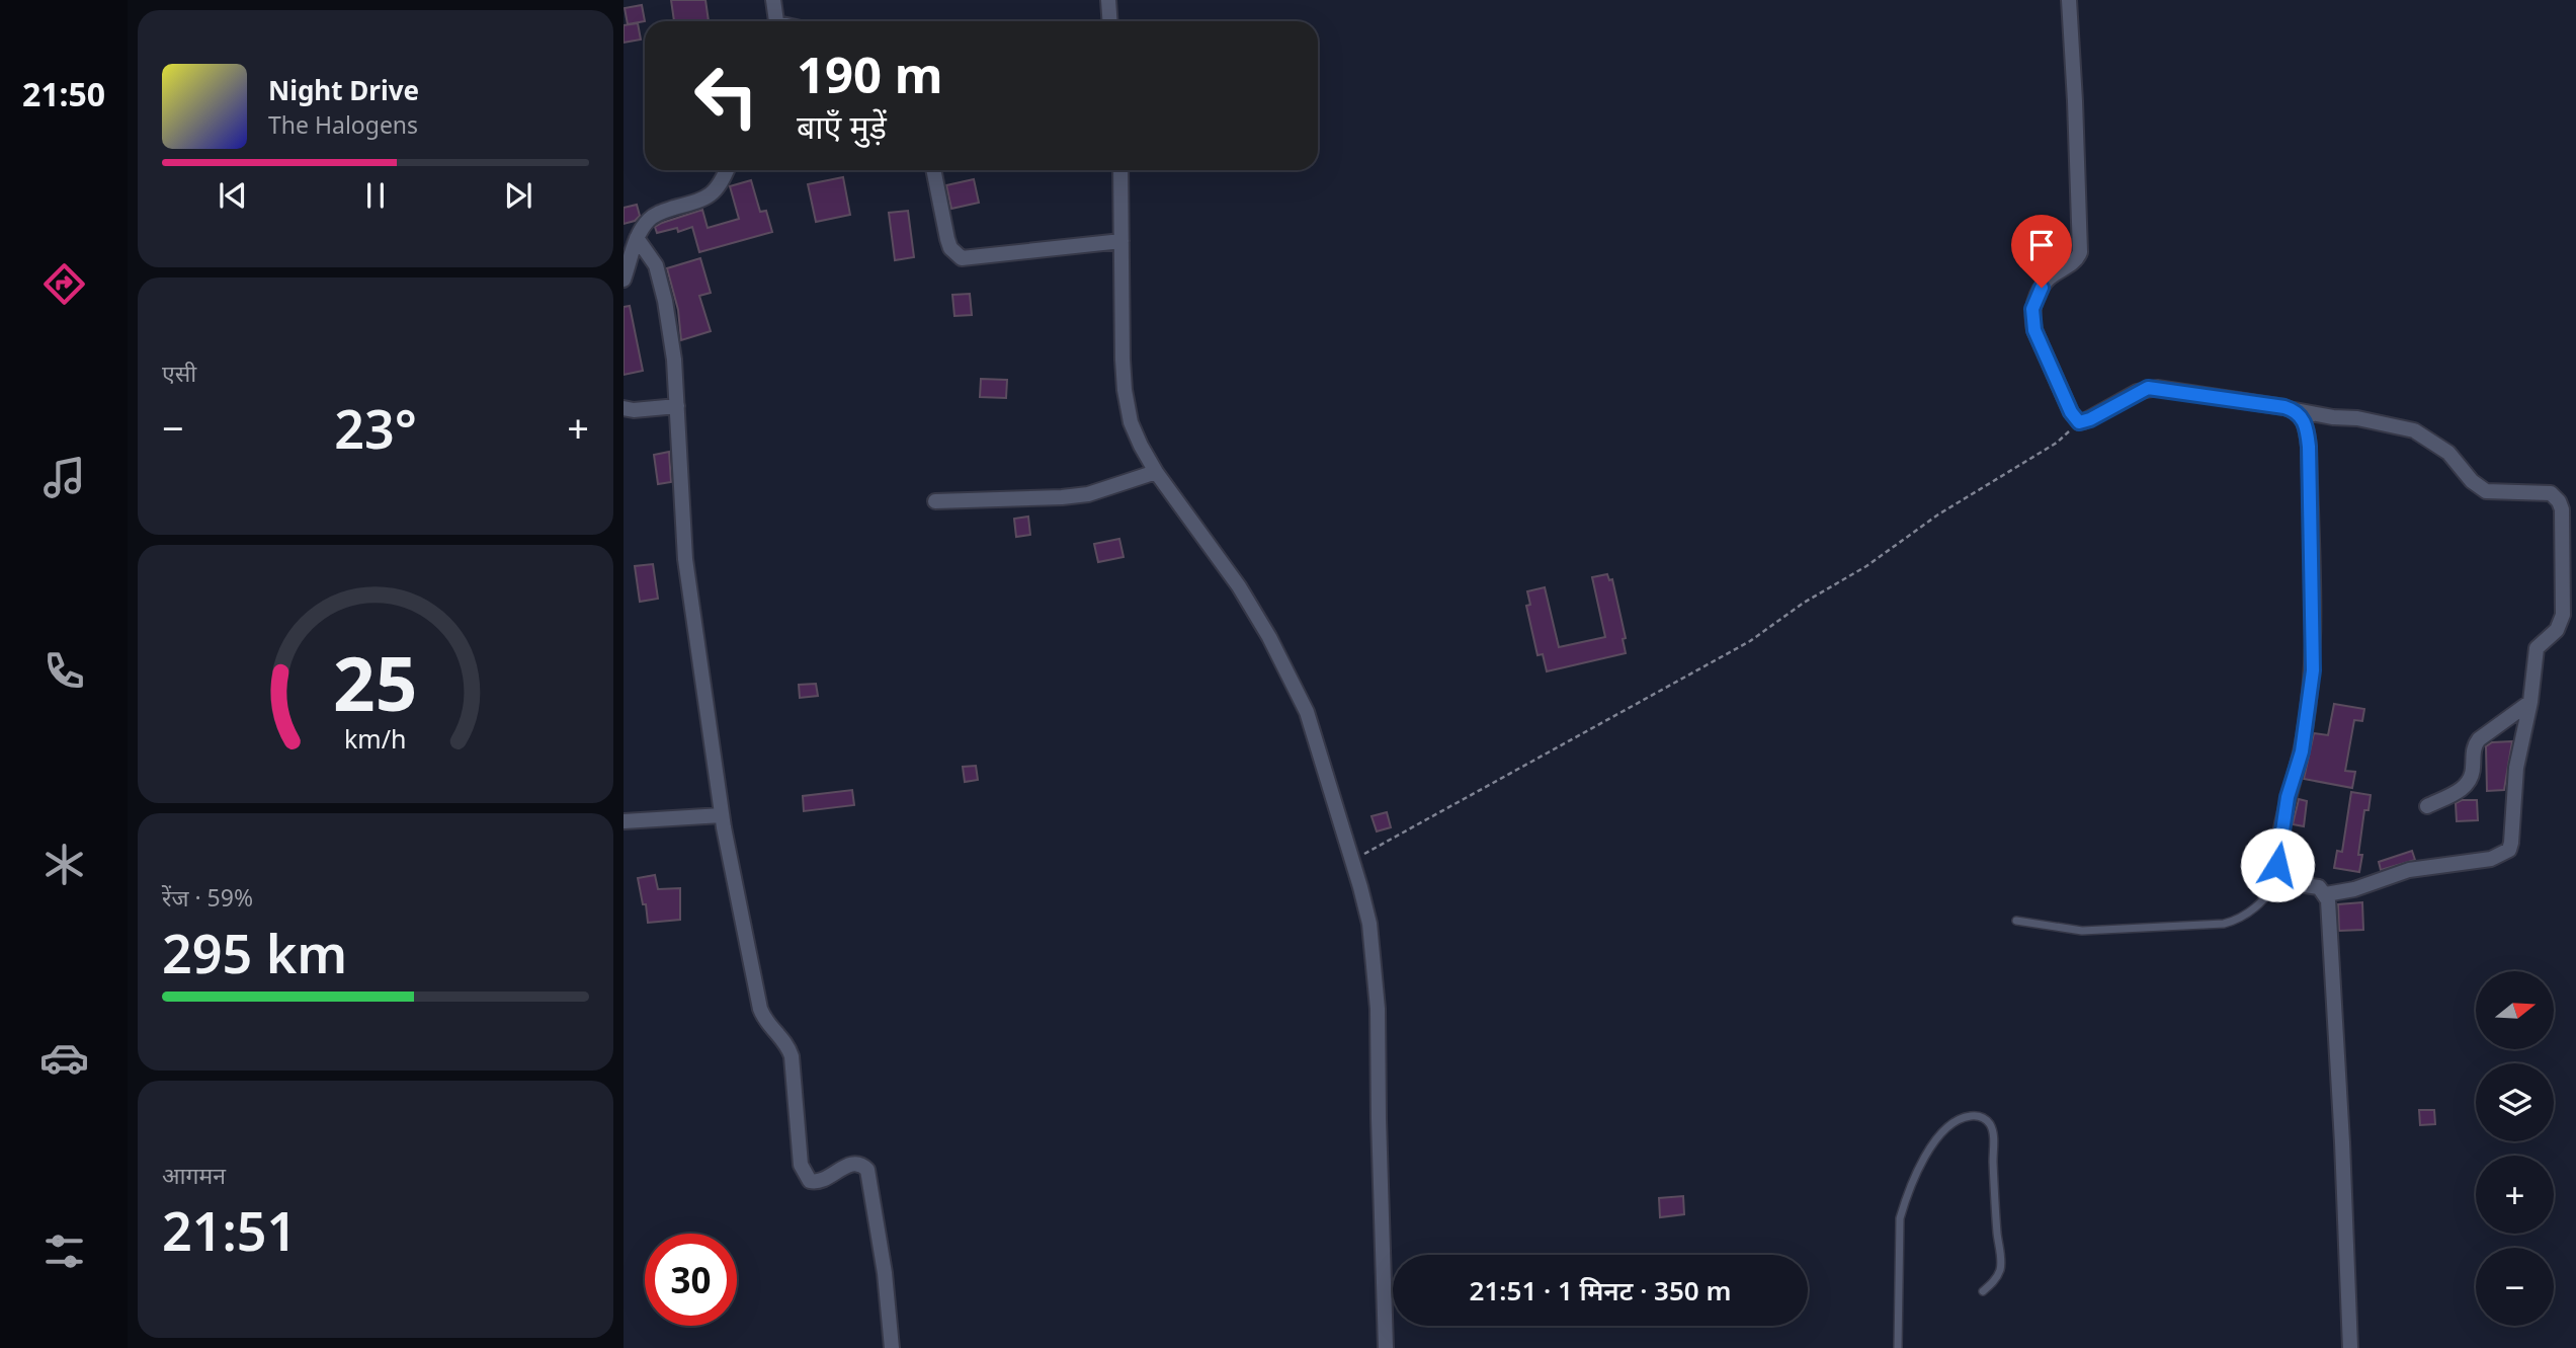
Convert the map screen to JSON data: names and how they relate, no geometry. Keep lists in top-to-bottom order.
{
  "north": "right",
  "page": {
    "tabs": "21:50",
    "turn": ["190 m", "बाएँ मुड़ें"],
    "song": ["Night Drive", "The Halogens"],
    "tile": [
      "एसी",
      ["रेंज · 59%", "295 km"],
      ["आगमन", "21:51"]
    ],
    "heat": ["−", "23°", "+"],
    "map_buttons": ["+", "−"],
    "limit": "30",
    "trip": "21:51 · 1 मिनट · 350 m",
    "gauge": ["25", "km/h"]
  }
}
